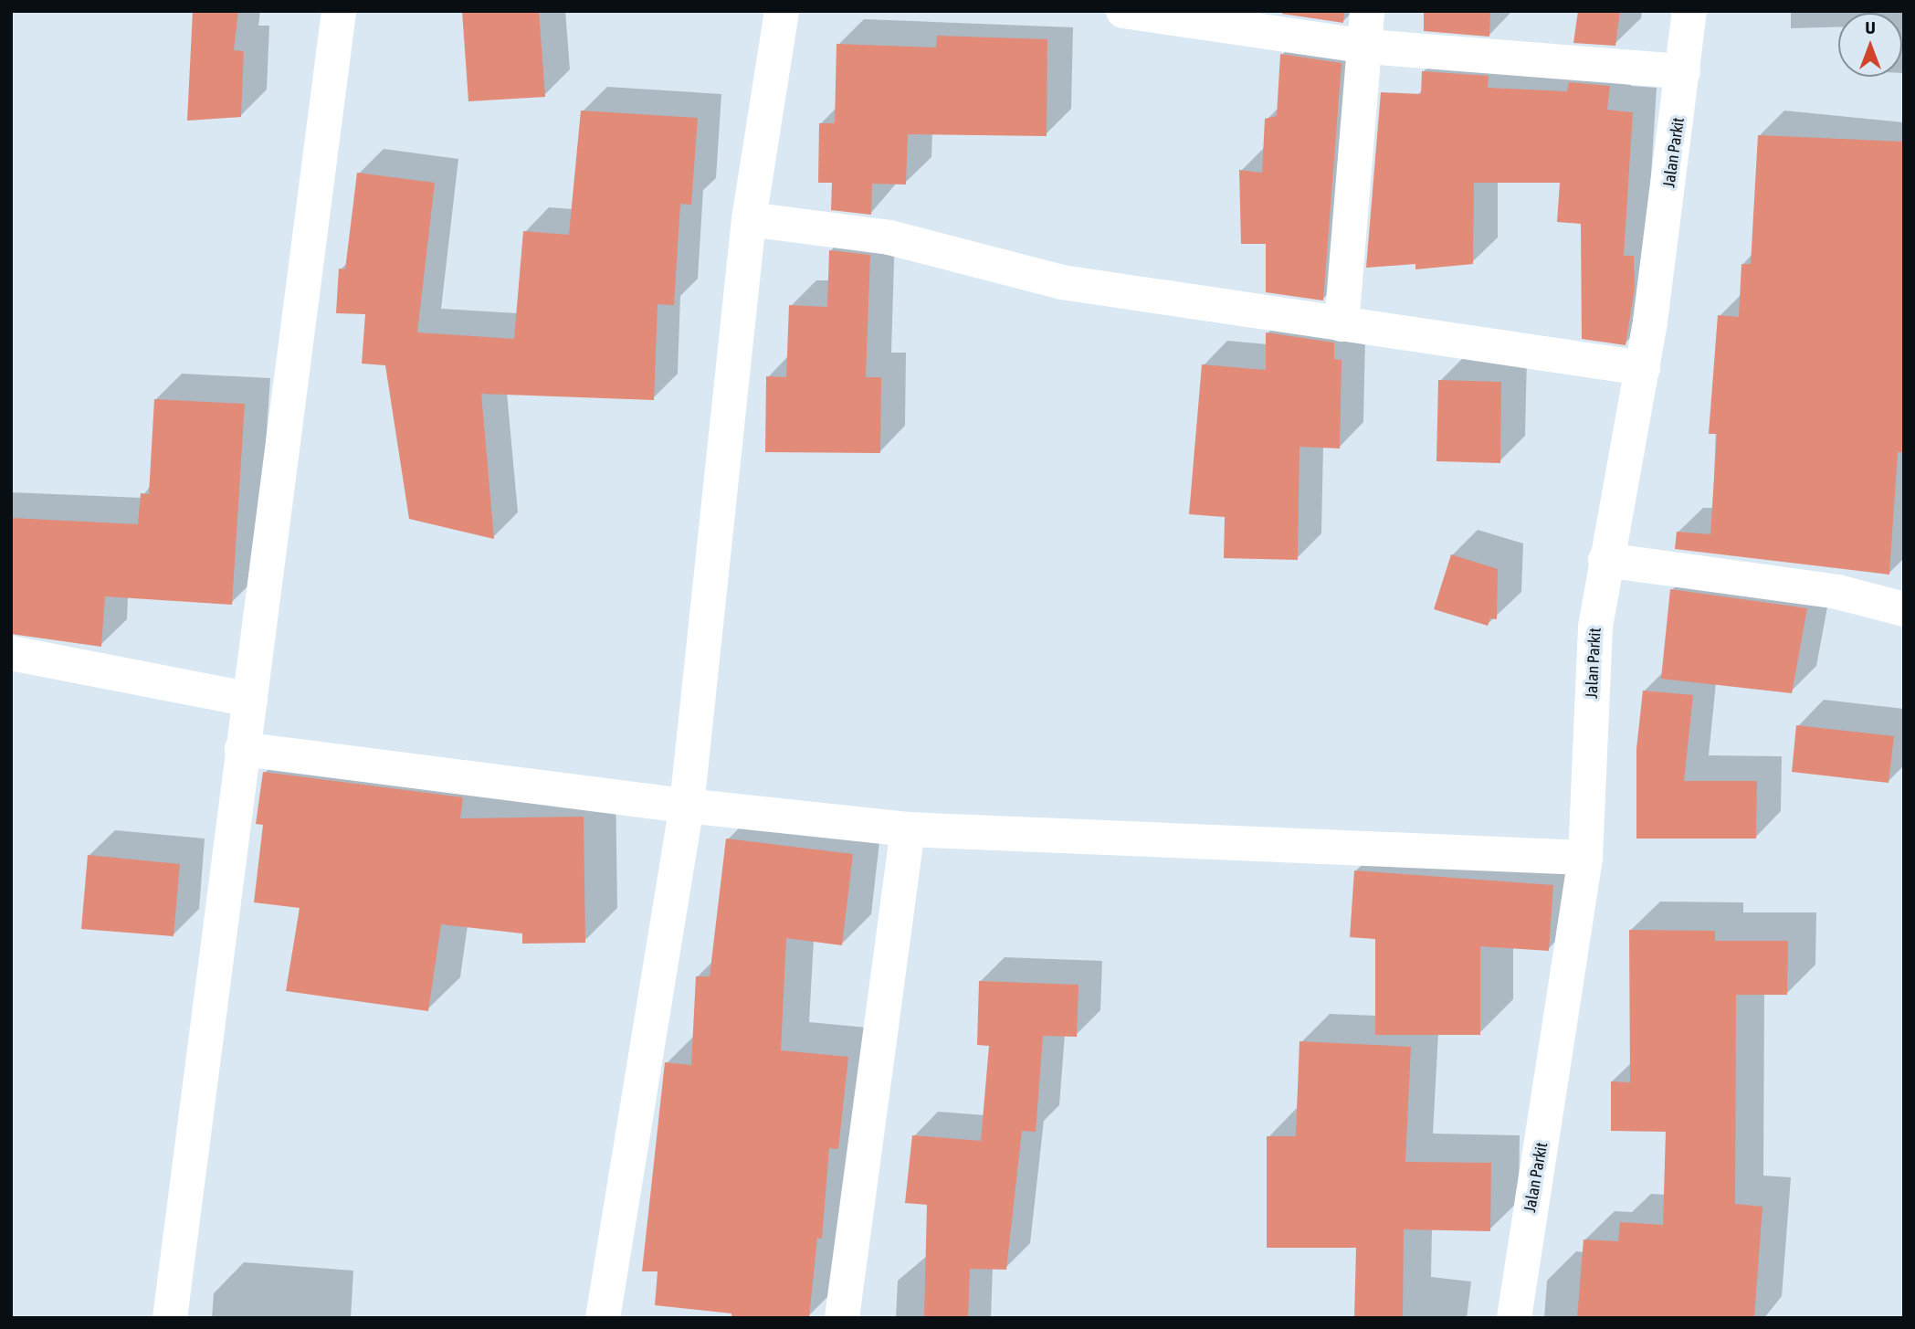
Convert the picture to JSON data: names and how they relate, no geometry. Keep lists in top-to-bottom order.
{
  "streets": {
    "street": ["Jalan Parkit"]
  },
  "north": "top"
}
